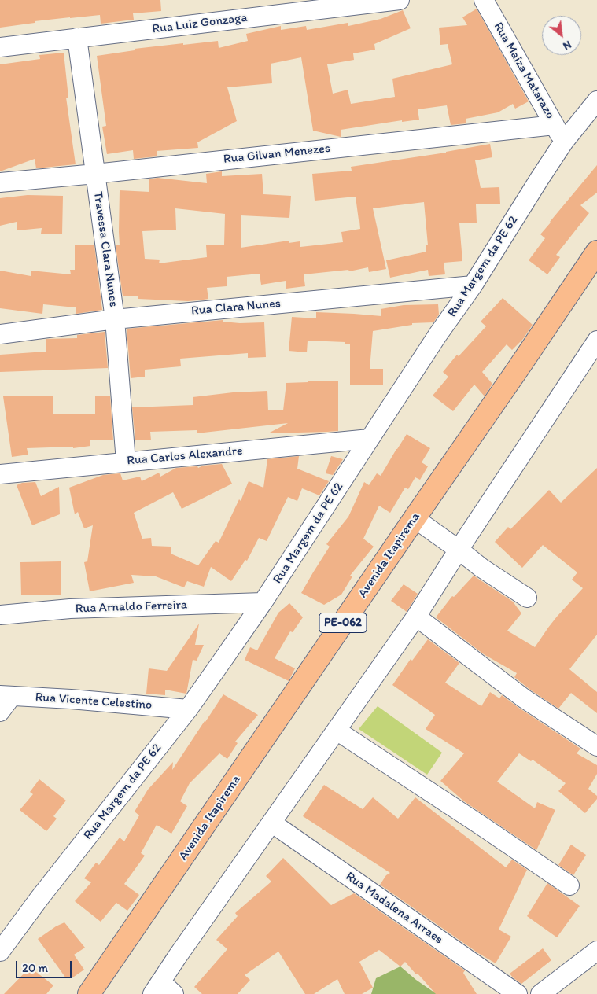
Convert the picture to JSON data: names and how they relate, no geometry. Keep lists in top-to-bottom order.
{
  "streets": {
    "main road": ["Avenida Itapirema", "PE-062"],
    "street": [
      "Rua Luiz Gonzaga",
      "Rua Maíza Matarazo",
      "Rua Gilvan Menezes",
      "Travessa Clara Nunes",
      "Rua Margem da PE 62",
      "Rua Clara Nunes",
      "Rua Carlos Alexandre",
      "Rua Arnaldo Ferreira",
      "Rua Vicente Celestino",
      "Rua Madalena Arraes"
    ]
  },
  "crossings": [
    ["Rua Luiz Gonzaga", "Travessa Clara Nunes"],
    ["Rua Maíza Matarazo", "Rua Gilvan Menezes"],
    ["Rua Maíza Matarazo", "Rua Margem da PE 62"],
    ["Rua Gilvan Menezes", "Travessa Clara Nunes"],
    ["Travessa Clara Nunes", "Rua Clara Nunes"],
    ["Travessa Clara Nunes", "Rua Carlos Alexandre"],
    ["Rua Margem da PE 62", "Rua Clara Nunes"],
    ["Rua Margem da PE 62", "Rua Carlos Alexandre"],
    ["Rua Margem da PE 62", "Rua Arnaldo Ferreira"],
    ["Rua Margem da PE 62", "Rua Vicente Celestino"]
  ],
  "scale_bar": "20 m",
  "north": "bottom right"
}
